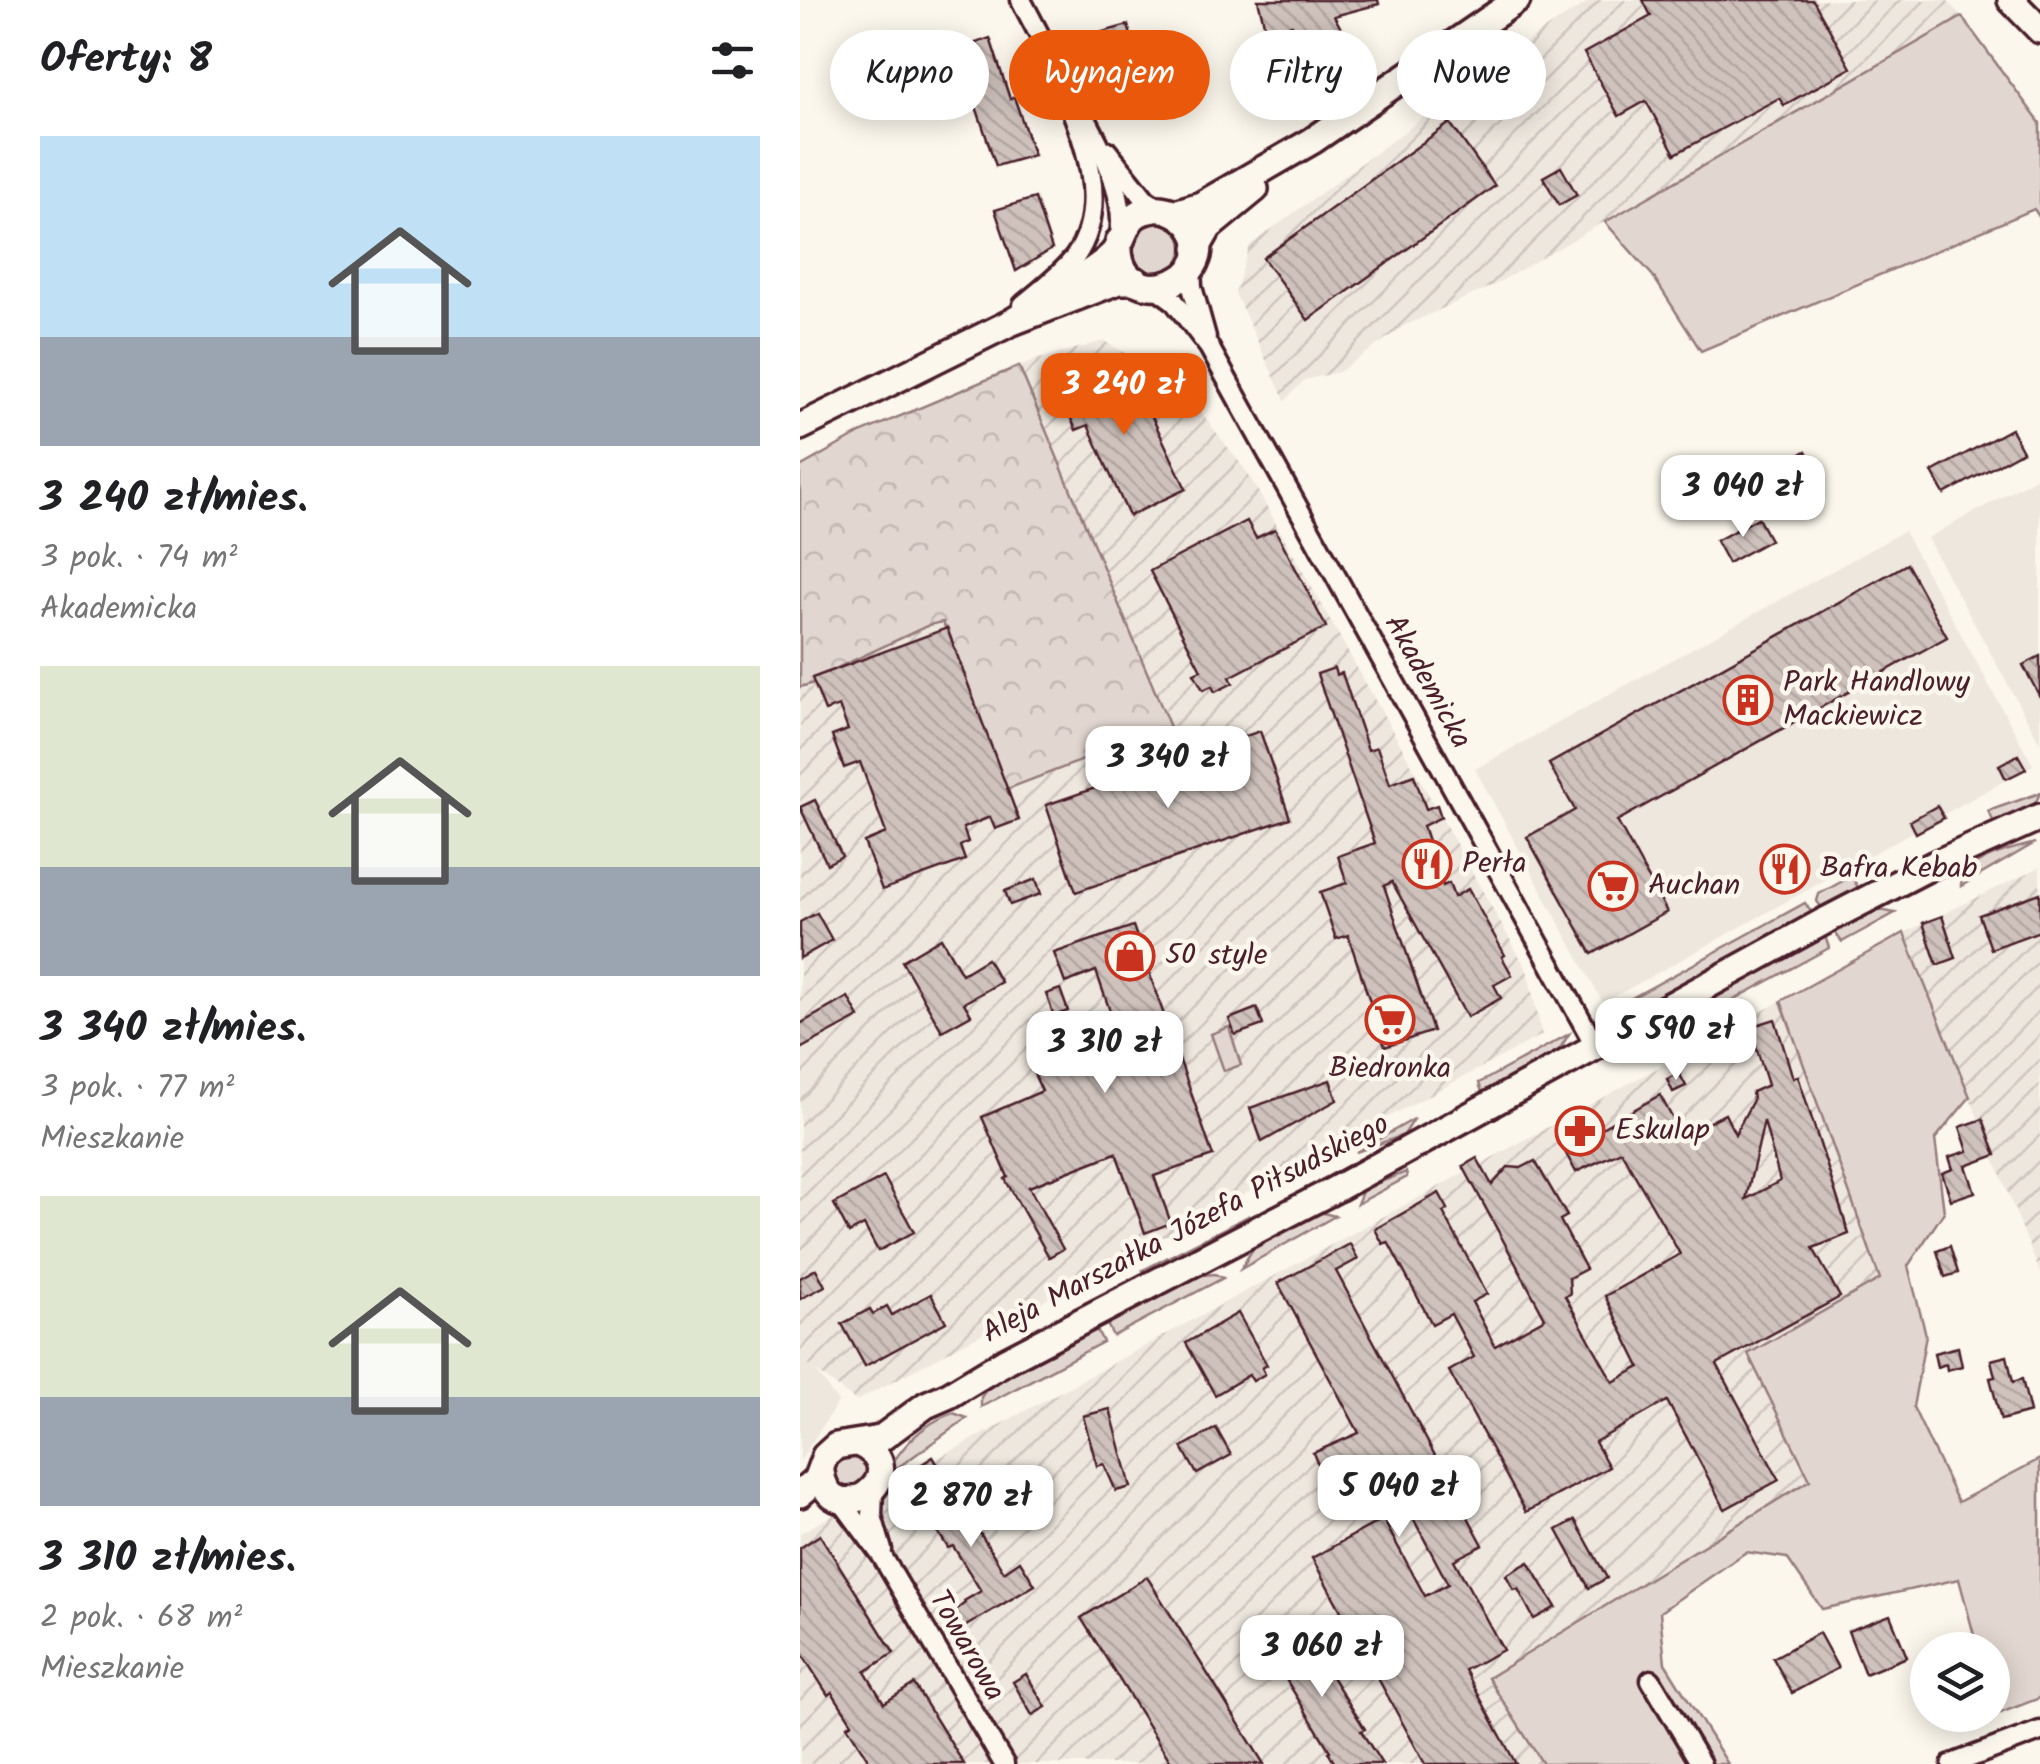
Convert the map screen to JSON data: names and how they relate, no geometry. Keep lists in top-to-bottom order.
{
  "streets": {
    "street": ["Akademicka", "Aleja Marszałka Józefa Piłsudskiego", "Towarowa"]
  },
  "crossings": [
    ["Akademicka", "Aleja Marszałka Józefa Piłsudskiego"],
    ["Aleja Marszałka Józefa Piłsudskiego", "Towarowa"]
  ],
  "places": {
    "building": ["Park Handlowy Mackiewicz"],
    "restaurant": ["Perła", "Bafra Kebab"],
    "supermarket": ["Auchan", "Biedronka"],
    "shop": ["50 style"],
    "pharmacy": ["Eskulap"]
  },
  "page": {
    "heading": "Oferty: 8",
    "chip": [
      "Kupno",
      "Wynajem",
      "Filtry",
      "Nowe"
    ],
    "list": [
      {
        "name": "3 240 zł/mies.",
        "note": "3 pok. · 74 m² · Akademicka"
      },
      {
        "name": "3 340 zł/mies.",
        "note": "3 pok. · 77 m² · Mieszkanie"
      },
      {
        "name": "3 310 zł/mies.",
        "note": "2 pok. · 68 m² · Mieszkanie"
      }
    ],
    "price": [
      "3 240 zł",
      "3 040 zł",
      "3 340 zł",
      "5 590 zł",
      "3 310 zł",
      "5 040 zł",
      "2 870 zł",
      "3 060 zł"
    ]
  }
}
